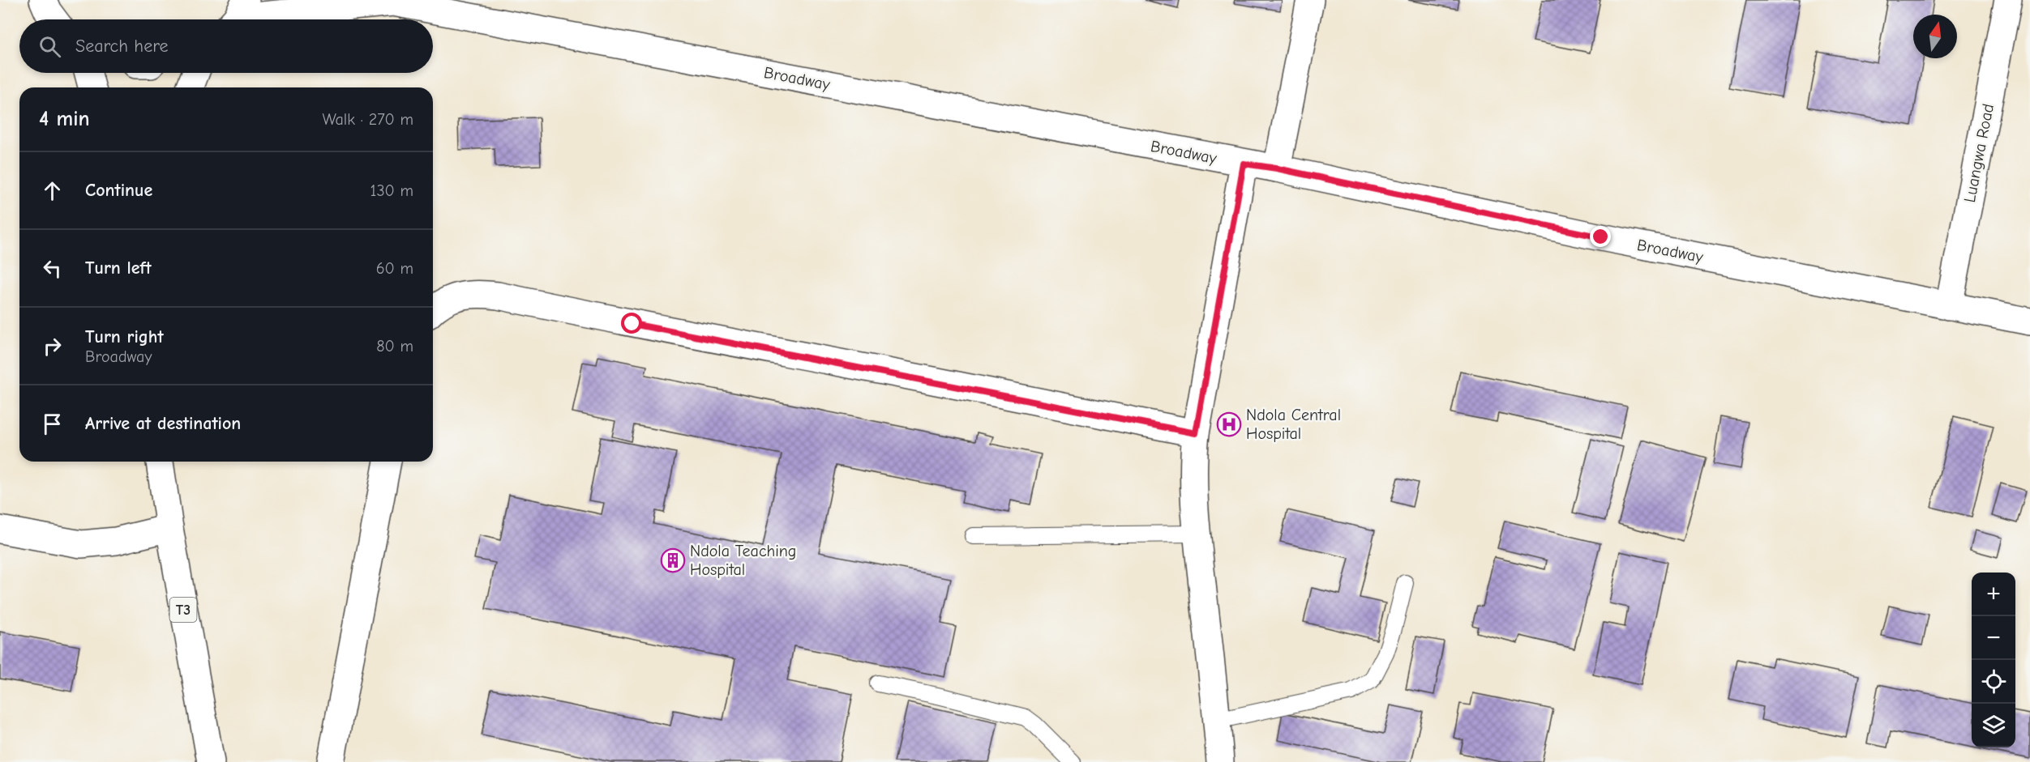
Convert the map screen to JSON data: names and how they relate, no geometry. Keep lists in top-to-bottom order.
{
  "streets": {
    "main road": ["Broadway", "Luangwa Road", "T3"]
  },
  "crossings": [
    ["Broadway", "Luangwa Road"]
  ],
  "places": {
    "hospital": ["Ndola Central Hospital"],
    "building": ["Ndola Teaching Hospital"]
  },
  "north": "top",
  "page": {
    "search": "Search here",
    "heading": ["4 min", "Walk · 270 m"],
    "list": [
      ["Continue", "130 m"],
      ["Turn left", "60 m"],
      ["Turn right", "Broadway", "80 m"],
      "Arrive at destination"
    ],
    "map_buttons": ["+", "−"]
  }
}
